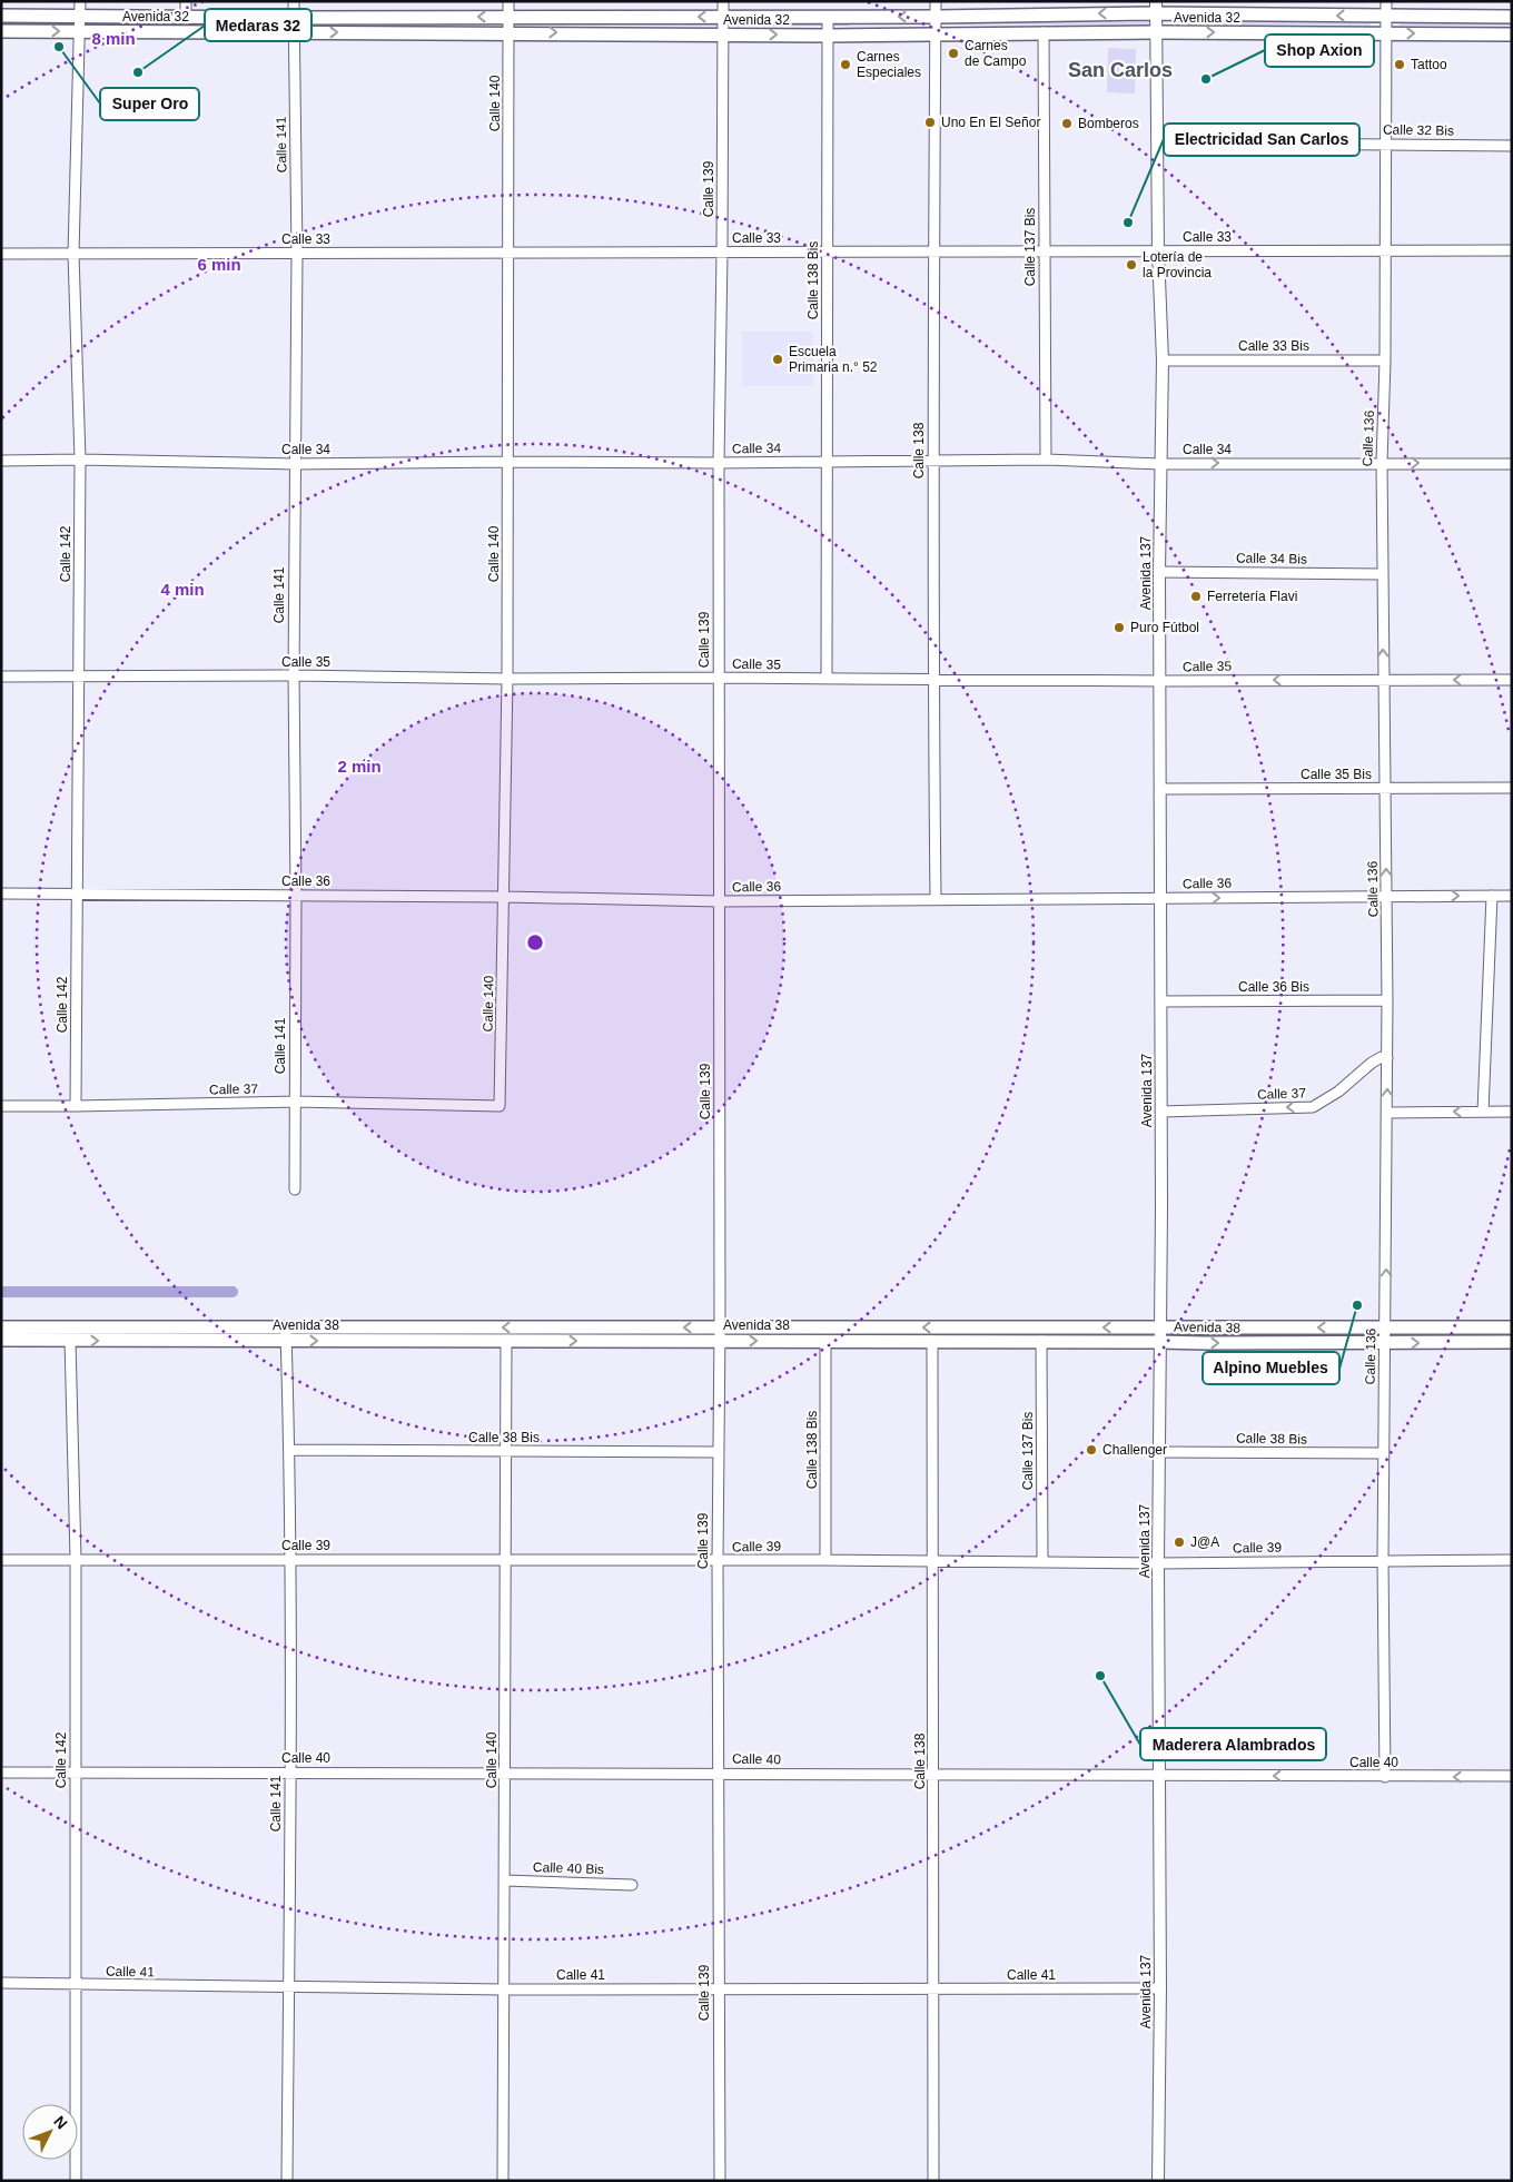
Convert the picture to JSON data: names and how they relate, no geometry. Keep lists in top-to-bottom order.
{
  "streets": {
    "main road": ["Avenida 32", "Avenida 38"],
    "street": [
      "Calle 140",
      "Calle 32 Bis",
      "Calle 141",
      "Calle 139",
      "Calle 33",
      "Calle 137 Bis",
      "Calle 138 Bis",
      "Calle 33 Bis",
      "Calle 136",
      "Calle 34",
      "Calle 138",
      "Calle 142",
      "Calle 34 Bis",
      "Avenida 137",
      "Calle 35",
      "Calle 35 Bis",
      "Calle 36",
      "Calle 36 Bis",
      "Calle 37",
      "Calle 38 Bis",
      "Calle 39",
      "Calle 40",
      "Calle 40 Bis",
      "Calle 41"
    ]
  },
  "crossings": [
    ["Avenida 32", "Calle 140"],
    ["Avenida 32", "Calle 141"],
    ["Avenida 32", "Calle 139"],
    ["Avenida 32", "Calle 137 Bis"],
    ["Avenida 32", "Calle 138 Bis"],
    ["Avenida 32", "Calle 136"],
    ["Avenida 32", "Calle 138"],
    ["Avenida 32", "Calle 142"],
    ["Avenida 32", "Avenida 137"],
    ["Calle 140", "Calle 33"],
    ["Calle 140", "Calle 34"],
    ["Calle 140", "Calle 35"],
    ["Calle 140", "Calle 36"],
    ["Calle 140", "Calle 37"],
    ["Calle 140", "Avenida 38"],
    ["Calle 140", "Calle 38 Bis"],
    ["Calle 140", "Calle 39"],
    ["Calle 140", "Calle 40"],
    ["Calle 140", "Calle 40 Bis"],
    ["Calle 140", "Calle 41"],
    ["Calle 32 Bis", "Calle 136"],
    ["Calle 32 Bis", "Avenida 137"],
    ["Calle 141", "Calle 33"],
    ["Calle 141", "Calle 34"],
    ["Calle 141", "Calle 35"],
    ["Calle 141", "Calle 36"],
    ["Calle 141", "Calle 37"],
    ["Calle 141", "Avenida 38"],
    ["Calle 141", "Calle 38 Bis"],
    ["Calle 141", "Calle 39"],
    ["Calle 141", "Calle 40"],
    ["Calle 141", "Calle 41"],
    ["Calle 139", "Calle 33"],
    ["Calle 139", "Calle 34"],
    ["Calle 139", "Calle 35"],
    ["Calle 139", "Calle 36"],
    ["Calle 139", "Avenida 38"],
    ["Calle 139", "Calle 38 Bis"],
    ["Calle 139", "Calle 39"],
    ["Calle 139", "Calle 40"],
    ["Calle 139", "Calle 41"],
    ["Calle 33", "Calle 137 Bis"],
    ["Calle 33", "Calle 138 Bis"],
    ["Calle 33", "Calle 136"],
    ["Calle 33", "Calle 138"],
    ["Calle 33", "Calle 142"],
    ["Calle 33", "Avenida 137"],
    ["Calle 137 Bis", "Calle 34"],
    ["Calle 137 Bis", "Avenida 38"],
    ["Calle 137 Bis", "Calle 39"],
    ["Calle 138 Bis", "Calle 34"],
    ["Calle 138 Bis", "Calle 35"],
    ["Calle 138 Bis", "Avenida 38"],
    ["Calle 138 Bis", "Calle 39"],
    ["Calle 33 Bis", "Calle 136"],
    ["Calle 33 Bis", "Avenida 137"],
    ["Calle 136", "Calle 34"],
    ["Calle 136", "Calle 34 Bis"],
    ["Calle 136", "Calle 35"],
    ["Calle 136", "Calle 35 Bis"],
    ["Calle 136", "Calle 36"],
    ["Calle 136", "Calle 36 Bis"],
    ["Calle 136", "Calle 37"],
    ["Calle 136", "Avenida 38"],
    ["Calle 136", "Calle 38 Bis"],
    ["Calle 136", "Calle 39"],
    ["Calle 136", "Calle 40"],
    ["Calle 34", "Calle 138"],
    ["Calle 34", "Calle 142"],
    ["Calle 34", "Avenida 137"],
    ["Calle 138", "Calle 35"],
    ["Calle 138", "Calle 36"],
    ["Calle 138", "Avenida 38"],
    ["Calle 138", "Calle 39"],
    ["Calle 138", "Calle 40"],
    ["Calle 138", "Calle 41"],
    ["Calle 142", "Calle 35"],
    ["Calle 142", "Calle 36"],
    ["Calle 142", "Calle 37"],
    ["Calle 142", "Avenida 38"],
    ["Calle 142", "Calle 39"],
    ["Calle 142", "Calle 40"],
    ["Calle 142", "Calle 41"],
    ["Calle 34 Bis", "Avenida 137"],
    ["Avenida 137", "Calle 35"],
    ["Avenida 137", "Calle 35 Bis"],
    ["Avenida 137", "Calle 36"],
    ["Avenida 137", "Calle 36 Bis"],
    ["Avenida 137", "Calle 37"],
    ["Avenida 137", "Avenida 38"],
    ["Avenida 137", "Calle 38 Bis"],
    ["Avenida 137", "Calle 39"],
    ["Avenida 137", "Calle 40"],
    ["Avenida 137", "Calle 41"]
  ],
  "districts": ["San Carlos"],
  "places": [
    "Super Oro",
    "Carnes de Campo",
    "Carnes Especiales",
    "Tattoo",
    "Medaras 32",
    "Shop Axion",
    "Uno En El Señor",
    "Bomberos",
    "Electricidad San Carlos",
    "Lotería de la Provincia",
    "Escuela Primaria n.° 52",
    "Ferretería Flavi",
    "Puro Fútbol",
    "Alpino Muebles",
    "Challenger",
    "J@A",
    "Maderera Alambrados"
  ],
  "north": "top right",
  "rings": [
    "8 min",
    "6 min",
    "4 min",
    "2 min"
  ]
}
